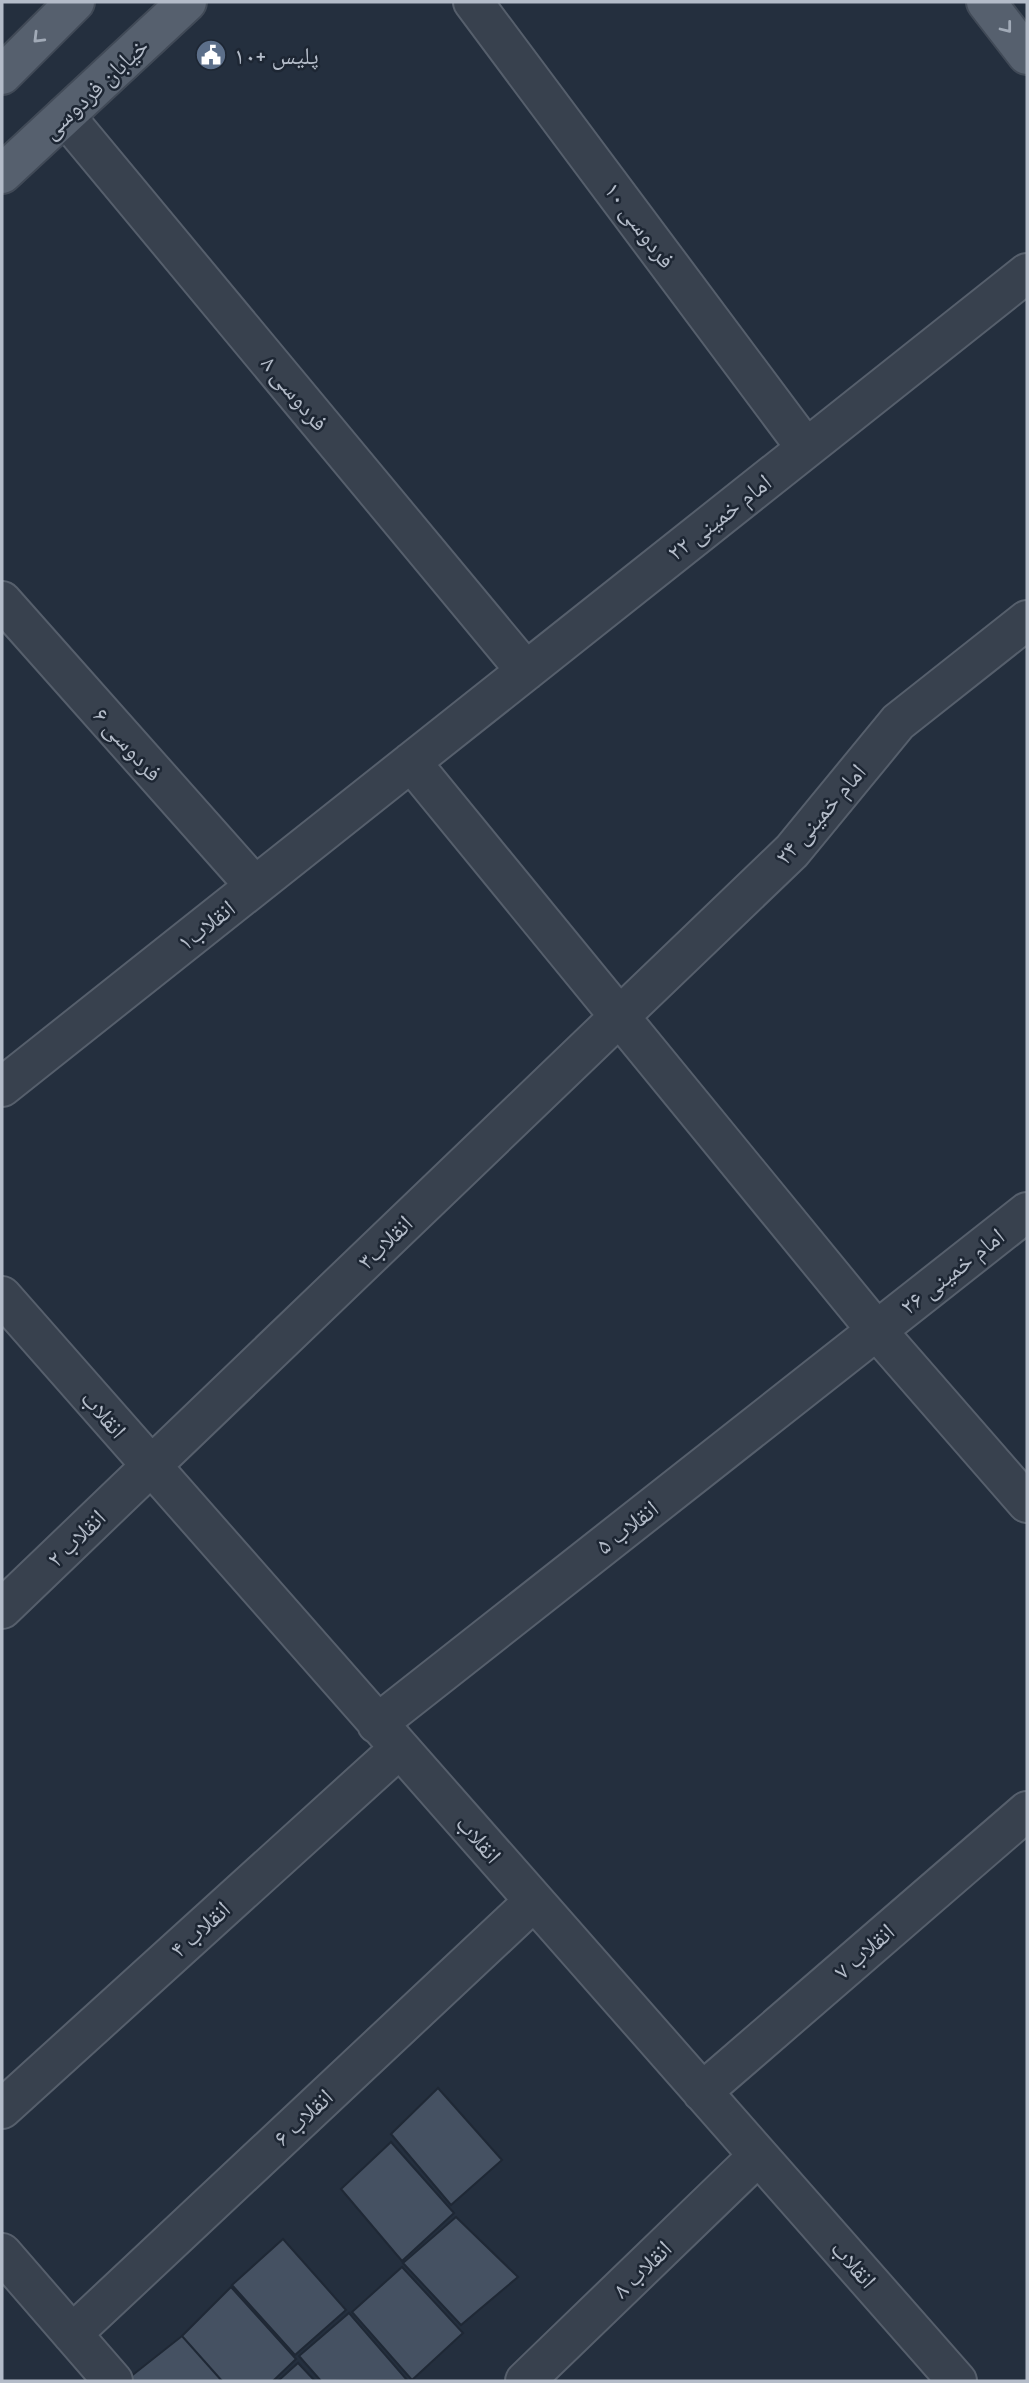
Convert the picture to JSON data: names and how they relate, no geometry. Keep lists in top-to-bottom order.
{
  "streets": {
    "main road": ["خیابان فردوسی"],
    "street": [
      "فردوسی ۱۰",
      "فردوسی ۸",
      "امام خمینی ۲۲",
      "فردوسی ۶",
      "امام خمینی ۲۴",
      "انقلاب۱",
      "انقلاب۳",
      "امام خمینی ۲۶",
      "انقلاب",
      "انقلاب ۵",
      "انقلاب ۲",
      "انقلاب ۴",
      "انقلاب ۷",
      "انقلاب ۶",
      "انقلاب ۸"
    ]
  },
  "crossings": [
    ["خیابان فردوسی", "فردوسی ۸"],
    ["فردوسی ۱۰", "امام خمینی ۲۲"],
    ["فردوسی ۸", "امام خمینی ۲۲"],
    ["امام خمینی ۲۲", "انقلاب۱"],
    ["فردوسی ۶", "انقلاب۱"],
    ["امام خمینی ۲۴", "انقلاب۳"],
    ["انقلاب۳", "انقلاب"],
    ["انقلاب۳", "انقلاب ۲"],
    ["امام خمینی ۲۶", "انقلاب ۵"],
    ["انقلاب", "انقلاب ۵"],
    ["انقلاب", "انقلاب ۲"],
    ["انقلاب", "انقلاب ۴"],
    ["انقلاب", "انقلاب ۷"],
    ["انقلاب", "انقلاب ۶"],
    ["انقلاب", "انقلاب ۸"],
    ["انقلاب ۵", "انقلاب ۴"]
  ],
  "places": {
    "public building": ["پلیس +۱۰"]
  }
}
